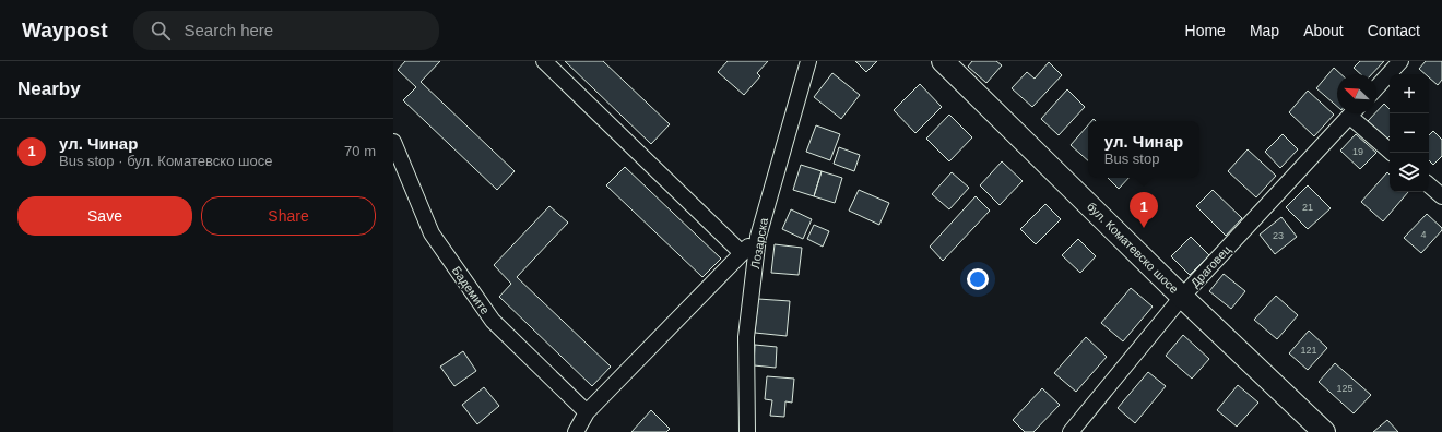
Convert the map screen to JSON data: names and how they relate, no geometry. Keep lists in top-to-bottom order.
{
  "streets": {
    "main road": ["бул. Коматевско шосе"],
    "street": ["Лозарска", "Драговец", "Бадемите"]
  },
  "crossings": [
    ["бул. Коматевско шосе", "Драговец"]
  ],
  "house_numbers": [
    "19",
    "21",
    "4",
    "23",
    "121",
    "125"
  ],
  "north": "top left",
  "page": {
    "header": "Waypost",
    "search": "Search here",
    "nav": [
      "Home",
      "Map",
      "About",
      "Contact"
    ],
    "heading": "Nearby",
    "map_buttons": ["+", "−"],
    "list": [
      {
        "mark": "1",
        "name": "ул. Чинар",
        "note": "Bus stop · бул. Коматевско шосе",
        "value": "70 m"
      }
    ],
    "popup": ["ул. Чинар", "Bus stop"],
    "buttons": ["Save", "Share"],
    "pins": "1"
  }
}
